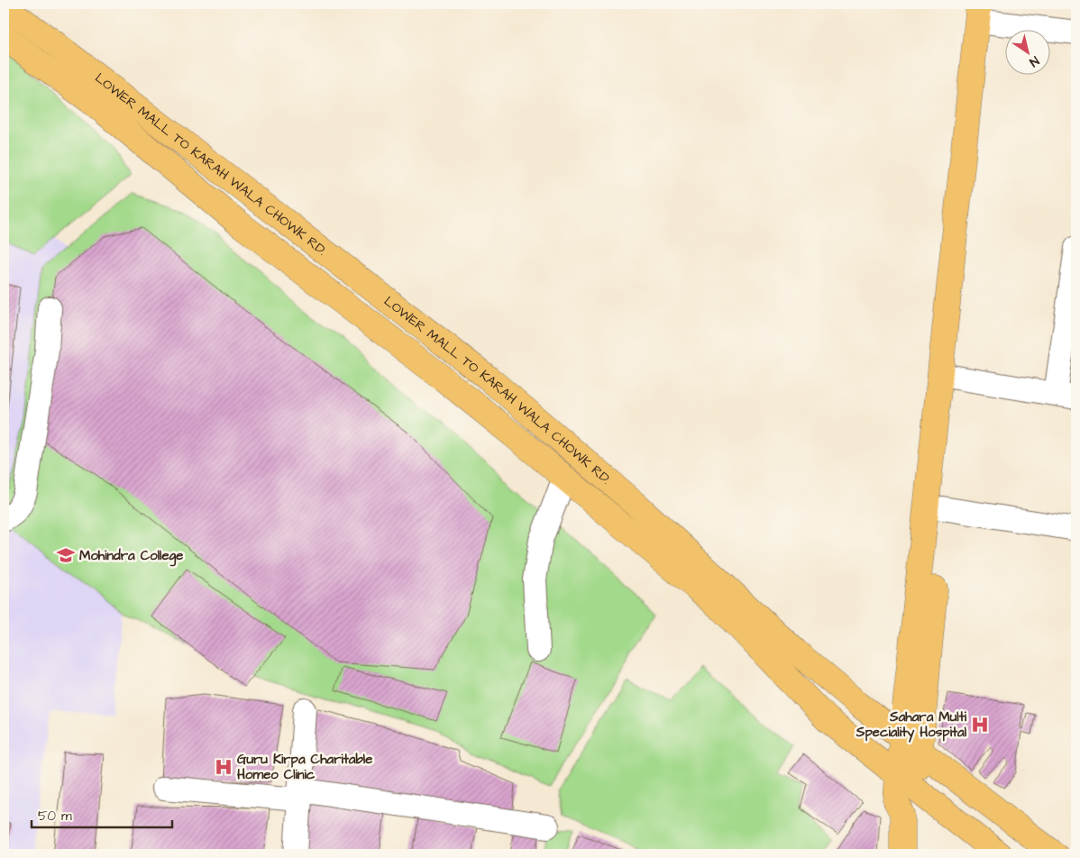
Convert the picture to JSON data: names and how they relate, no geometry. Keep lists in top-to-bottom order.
{
  "streets": {
    "main road": ["LOWER MALL TO KARAH WALA CHOWK RD."]
  },
  "places": {
    "school or university": ["Mohindra College"],
    "hospital": ["Sahara Multi Speciality Hospital", "Guru Kirpa Charitable Homeo Clinic"]
  },
  "scale_bar": "50 m",
  "north": "bottom right"
}
